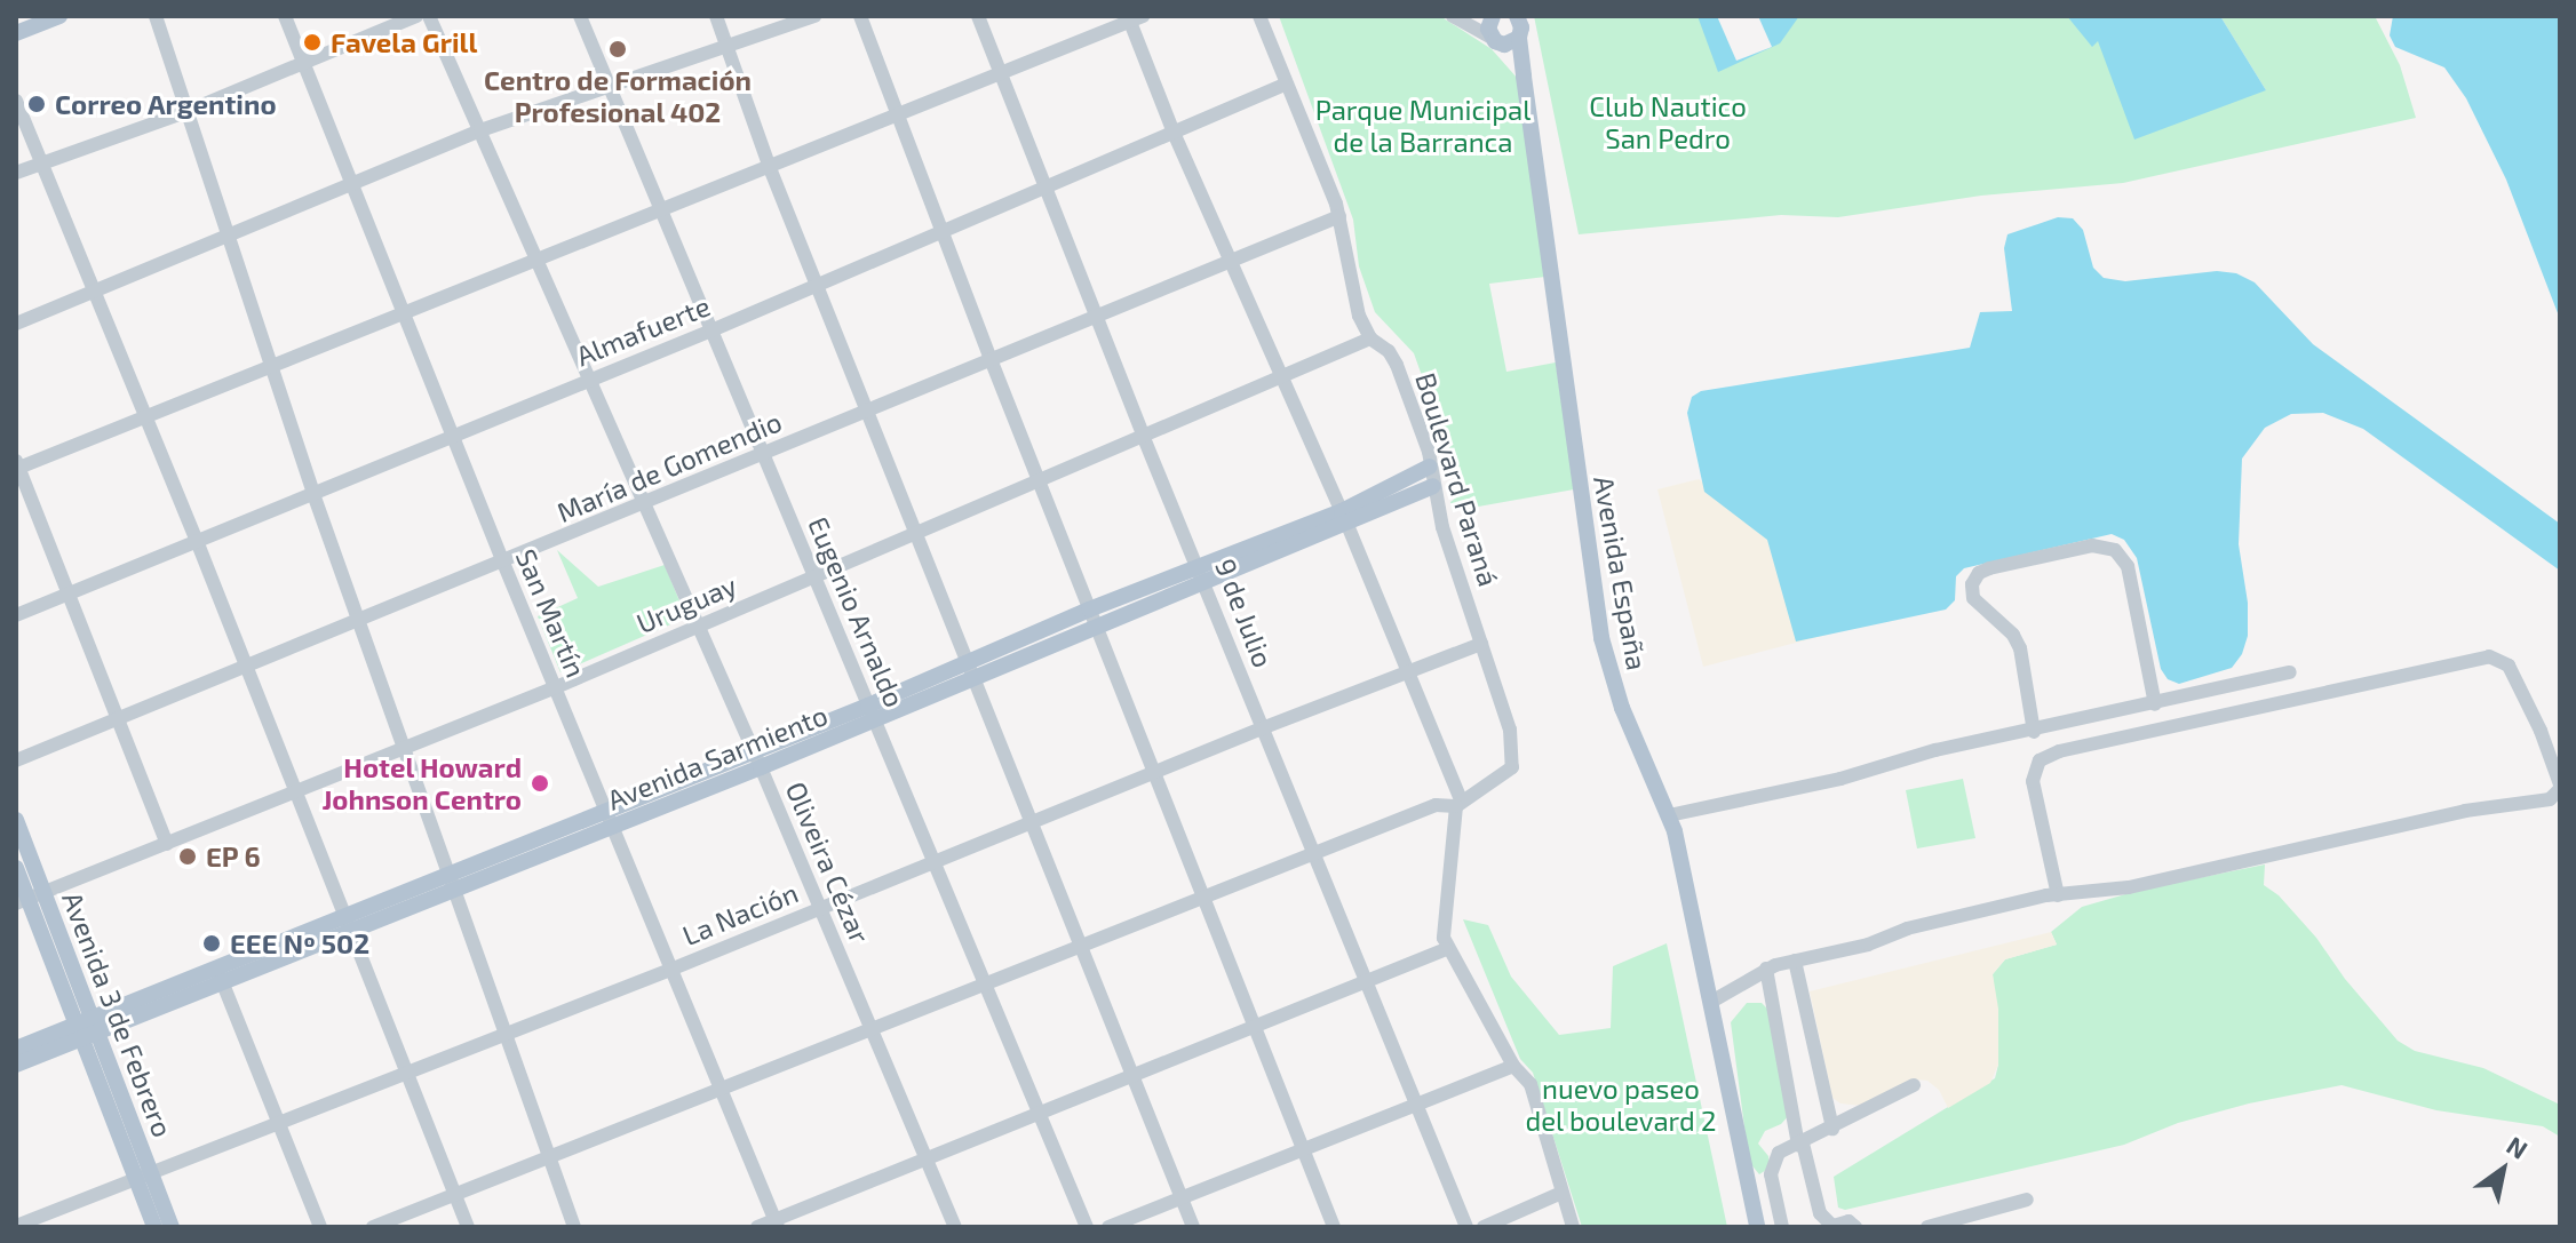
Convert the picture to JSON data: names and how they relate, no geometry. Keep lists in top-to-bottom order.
{
  "streets": {
    "main road": ["Avenida España", "Avenida Sarmiento", "Avenida 3 de Febrero"],
    "street": [
      "Almafuerte",
      "María de Gomendio",
      "Boulevard Paraná",
      "Uruguay",
      "Eugenio Arnaldo",
      "San Martín",
      "9 de Julio",
      "Oliveira Cézar",
      "La Nación"
    ]
  },
  "crossings": [
    ["Almafuerte", "Boulevard Paraná"],
    ["Almafuerte", "Eugenio Arnaldo"],
    ["Almafuerte", "San Martín"],
    ["Almafuerte", "9 de Julio"],
    ["Almafuerte", "Oliveira Cézar"],
    ["María de Gomendio", "Boulevard Paraná"],
    ["María de Gomendio", "Eugenio Arnaldo"],
    ["María de Gomendio", "San Martín"],
    ["María de Gomendio", "9 de Julio"],
    ["María de Gomendio", "Oliveira Cézar"],
    ["Boulevard Paraná", "Uruguay"],
    ["Boulevard Paraná", "Eugenio Arnaldo"],
    ["Boulevard Paraná", "San Martín"],
    ["Boulevard Paraná", "9 de Julio"],
    ["Boulevard Paraná", "Avenida Sarmiento"],
    ["Boulevard Paraná", "Oliveira Cézar"],
    ["Boulevard Paraná", "La Nación"],
    ["Uruguay", "Eugenio Arnaldo"],
    ["Uruguay", "San Martín"],
    ["Uruguay", "9 de Julio"],
    ["Uruguay", "Oliveira Cézar"],
    ["Uruguay", "Avenida 3 de Febrero"],
    ["Eugenio Arnaldo", "Avenida Sarmiento"],
    ["Eugenio Arnaldo", "La Nación"],
    ["San Martín", "Avenida Sarmiento"],
    ["San Martín", "La Nación"],
    ["9 de Julio", "Avenida Sarmiento"],
    ["9 de Julio", "La Nación"],
    ["Avenida Sarmiento", "Oliveira Cézar"],
    ["Avenida Sarmiento", "Avenida 3 de Febrero"],
    ["Oliveira Cézar", "La Nación"],
    ["La Nación", "Avenida 3 de Febrero"]
  ],
  "parks": ["Club Nautico San Pedro", "Parque Municipal de la Barranca", "nuevo paseo del boulevard 2"],
  "places": [
    "Favela Grill",
    "Centro de Formación Profesional 402",
    "Correo Argentino",
    "Hotel Howard Johnson Centro",
    "EP 6",
    "EEE Nº 502"
  ],
  "north": "top right"
}
